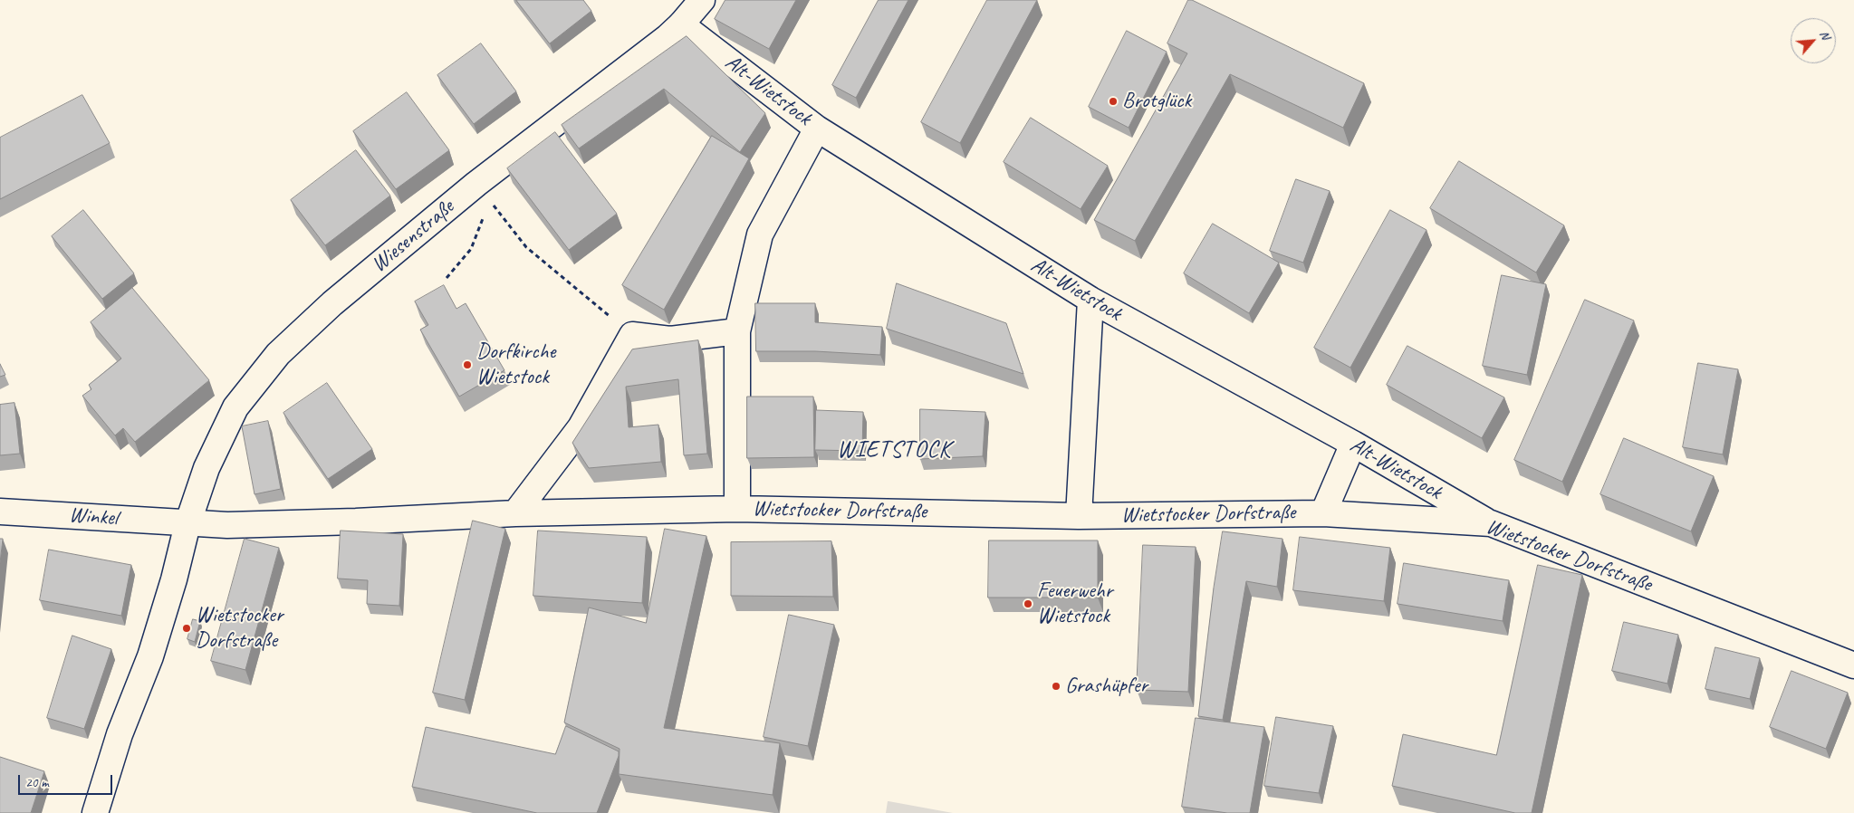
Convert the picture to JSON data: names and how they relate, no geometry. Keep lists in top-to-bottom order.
{
  "streets": {
    "street": [
      "Alt-Wietstock",
      "Wiesenstraße",
      "Wietstocker Dorfstraße",
      "Winkel"
    ]
  },
  "crossings": [
    ["Alt-Wietstock", "Wiesenstraße"],
    ["Alt-Wietstock", "Wietstocker Dorfstraße"],
    ["Wiesenstraße", "Wietstocker Dorfstraße"],
    ["Wiesenstraße", "Winkel"],
    ["Wietstocker Dorfstraße", "Winkel"]
  ],
  "districts": ["WIETSTOCK"],
  "places": [
    "Brotglück",
    "Dorfkirche Wietstock",
    "Feuerwehr Wietstock",
    "Wietstocker Dorfstraße",
    "Grashüpfer"
  ],
  "scale_bar": "20 m",
  "north": "top right"
}
